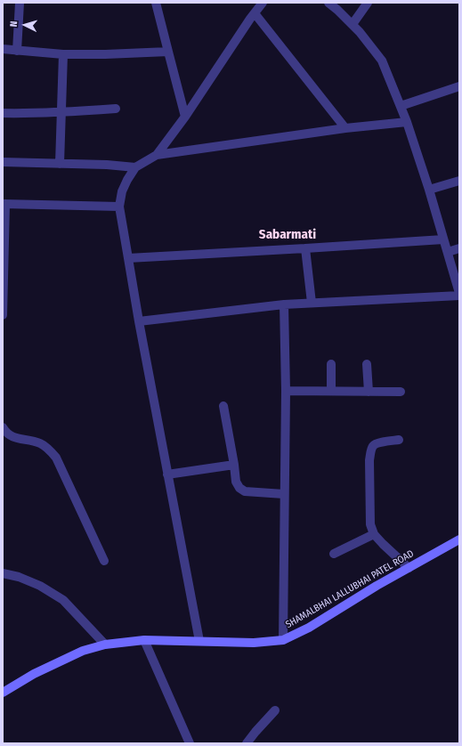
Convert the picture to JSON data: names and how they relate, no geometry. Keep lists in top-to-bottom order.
{
  "streets": {
    "main road": ["SHAMALBHAI LALLUBHAI PATEL ROAD"]
  },
  "districts": ["Sabarmati"],
  "north": "left"
}
